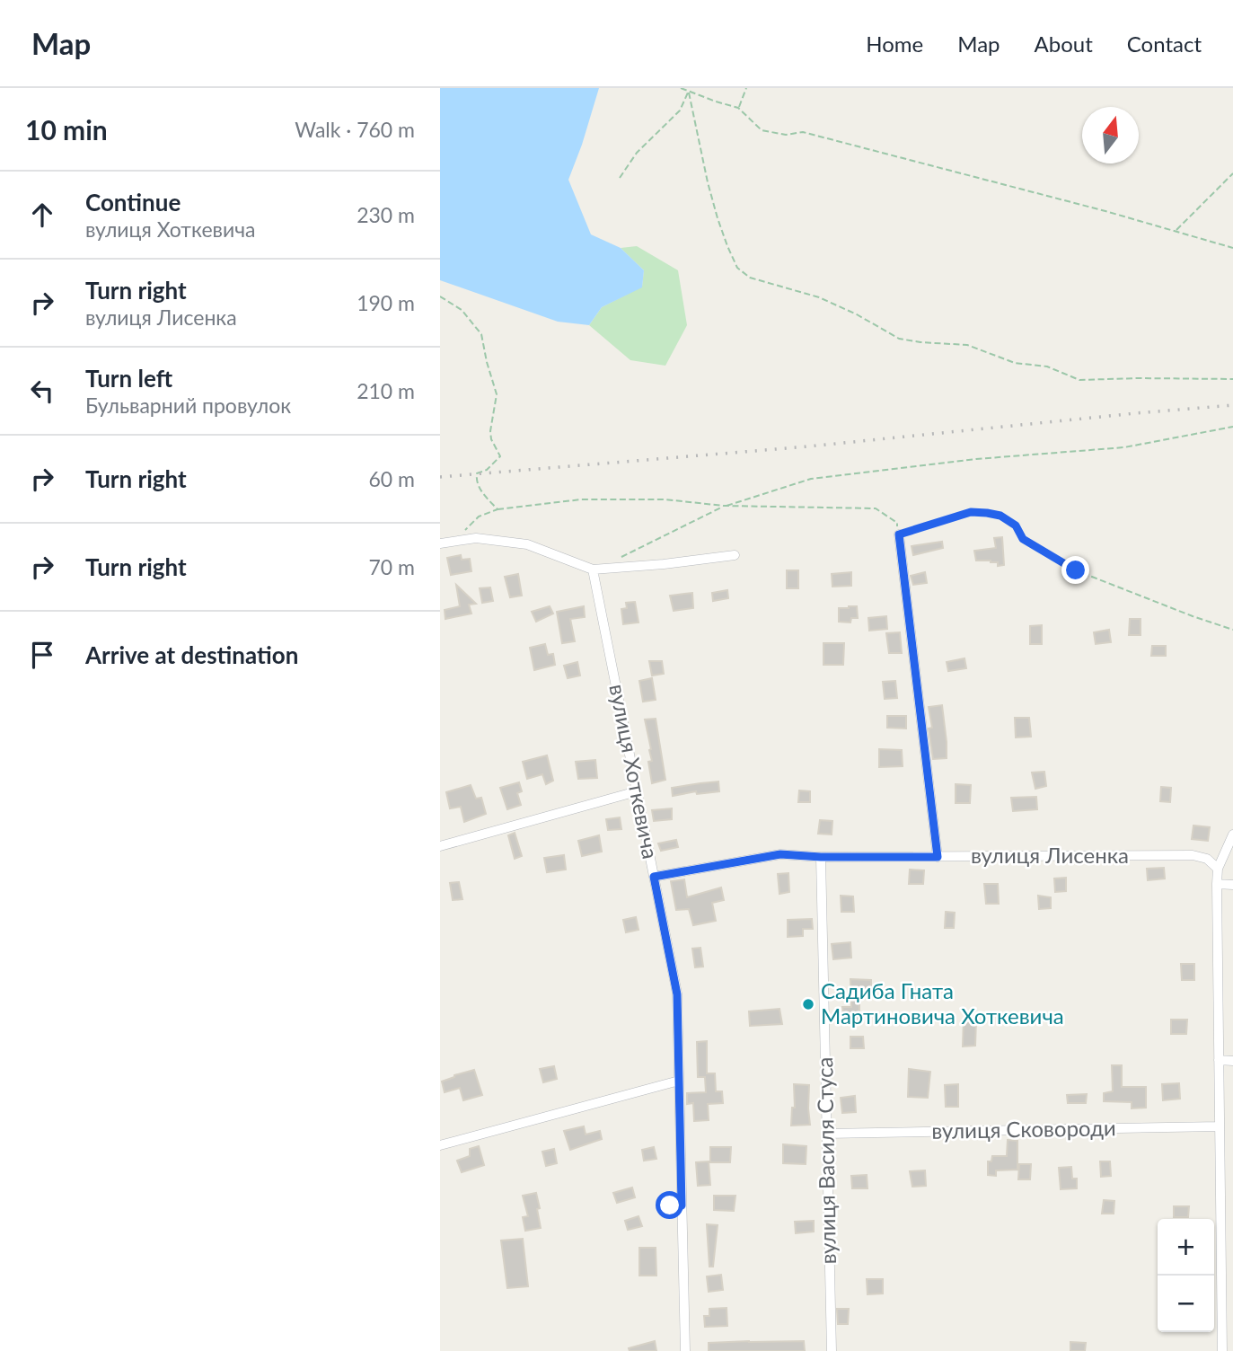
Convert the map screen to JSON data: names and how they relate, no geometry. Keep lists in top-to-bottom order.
{
  "streets": {
    "street": [
      "вулиця Хоткевича",
      "вулиця Лисенка",
      "вулиця Сковороди",
      "вулиця Василя Стуса"
    ]
  },
  "crossings": [
    ["вулиця Хоткевича", "вулиця Лисенка"],
    ["вулиця Лисенка", "вулиця Василя Стуса"],
    ["вулиця Сковороди", "вулиця Василя Стуса"]
  ],
  "places": ["Садиба Гната Мартиновича Хоткевича"],
  "north": "top",
  "page": {
    "header": "Map",
    "nav": [
      "Home",
      "Map",
      "About",
      "Contact"
    ],
    "heading": ["10 min", "Walk · 760 m"],
    "list": [
      ["Continue", "вулиця Хоткевича", "230 m"],
      ["Turn right", "вулиця Лисенка", "190 m"],
      ["Turn left", "Бульварний провулок", "210 m"],
      ["Turn right", "60 m"],
      ["Turn right", "70 m"],
      "Arrive at destination"
    ],
    "map_buttons": ["+", "−"]
  }
}
